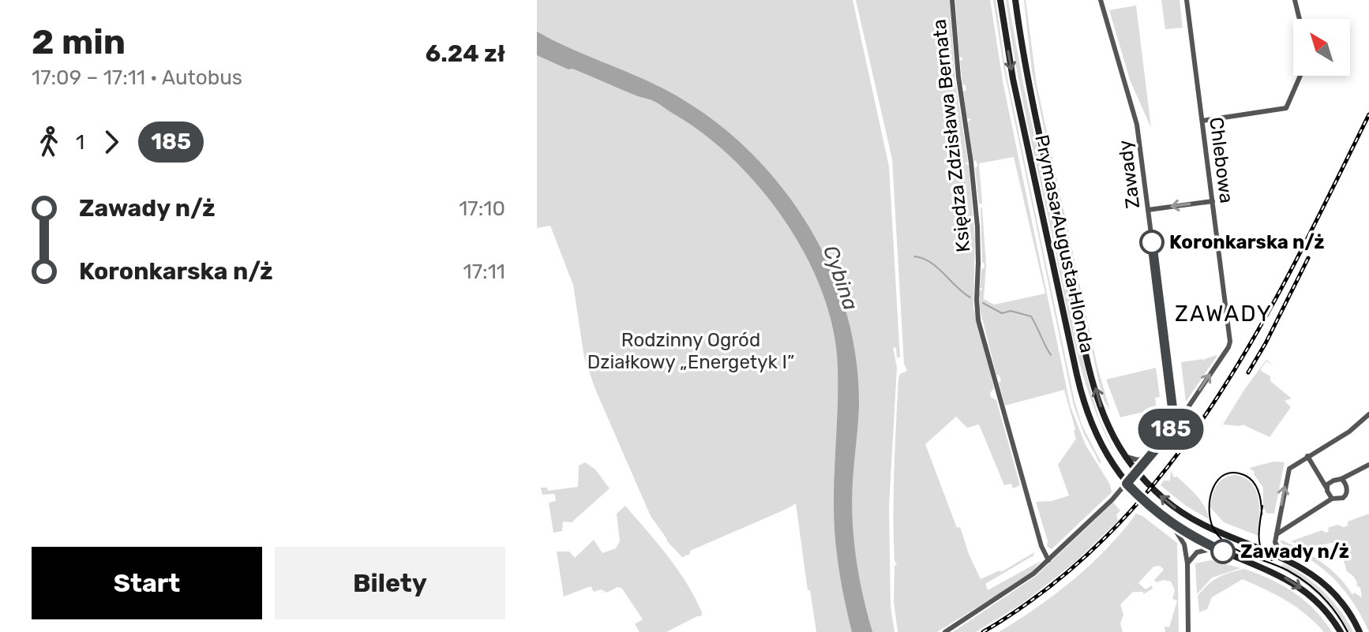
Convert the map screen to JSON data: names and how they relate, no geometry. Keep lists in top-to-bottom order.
{
  "streets": {
    "main road": ["Prymasa Augusta Hlonda"],
    "street": ["Księdza Zdzisława Bernata", "Chlebowa", "Zawady"]
  },
  "crossings": [
    ["Chlebowa", "Zawady"]
  ],
  "one_way": ["Chlebowa"],
  "districts": ["ZAWADY"],
  "water": ["Cybina"],
  "parks": ["Rodzinny Ogród Działkowy „Energetyk I”"],
  "places": ["Koronkarska n/ż", "Zawady n/ż"],
  "lines": ["bus line 185"],
  "north": "top left",
  "page": {
    "heading": ["2 min", "17:09 – 17:11 · Autobus", "6.24 zł"],
    "on_map": "185",
    "legs": ["1", "185"],
    "list": [
      {
        "name": "Zawady n/ż",
        "value": "17:10"
      },
      {
        "name": "Koronkarska n/ż",
        "value": "17:11"
      }
    ],
    "buttons": ["Start", "Bilety"]
  }
}
